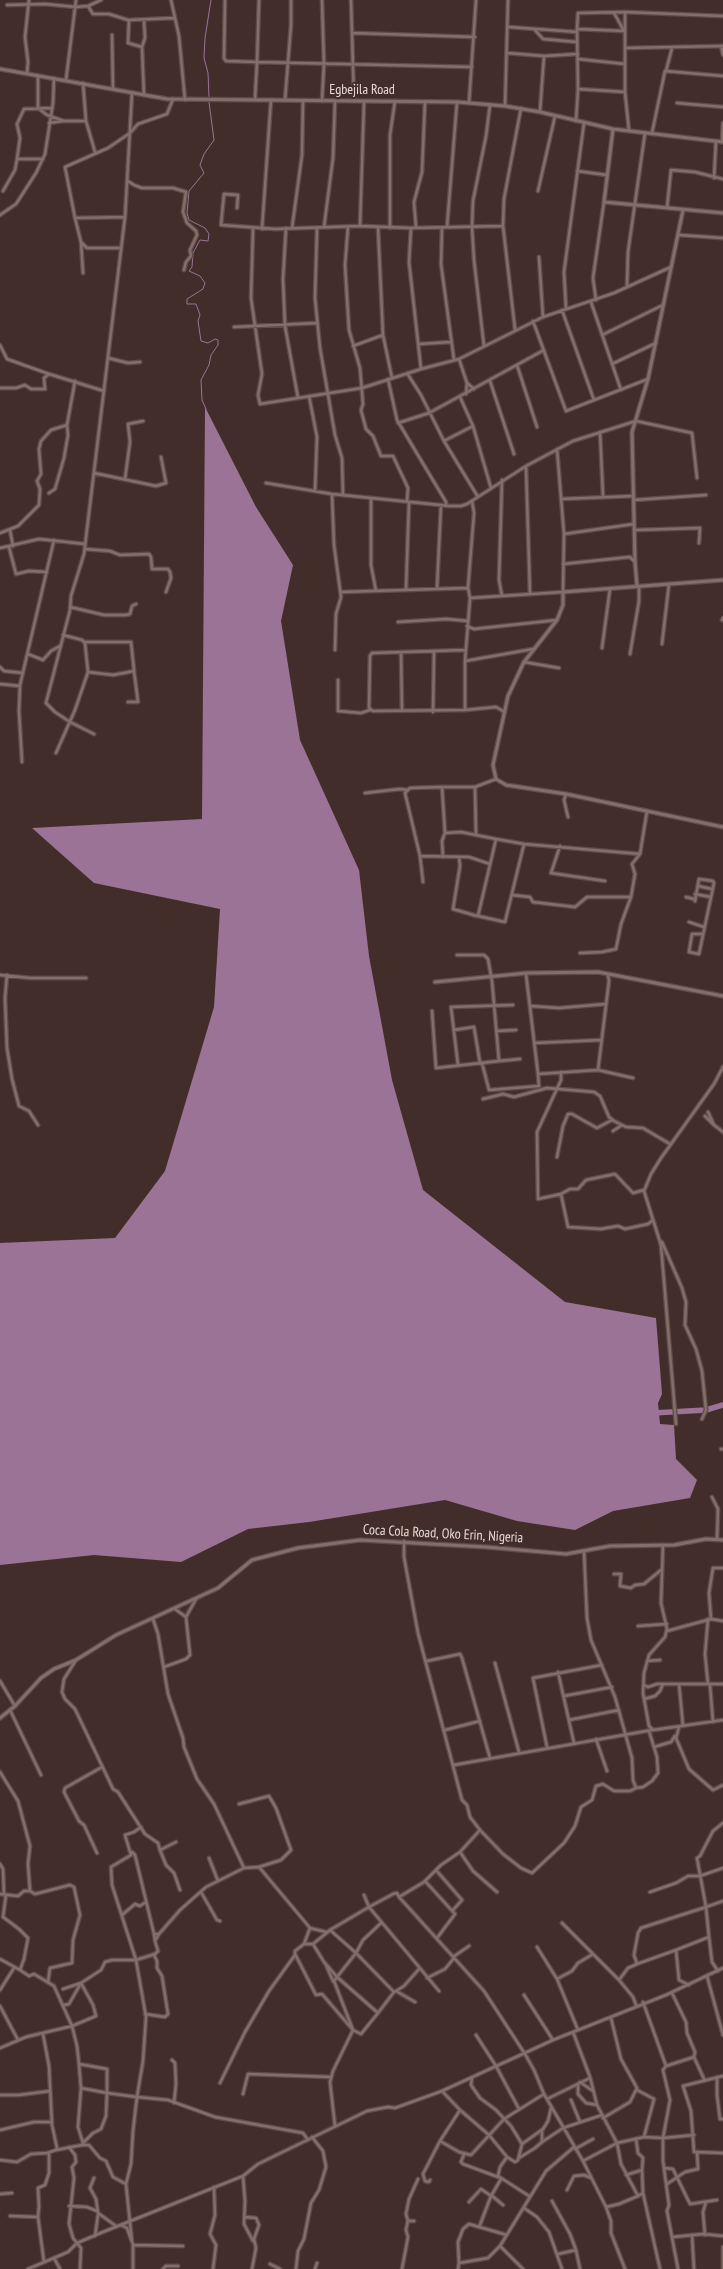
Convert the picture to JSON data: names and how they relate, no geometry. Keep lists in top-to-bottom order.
{
  "streets": {
    "street": ["Egbejila Road", "Coca Cola Road, Oko Erin, Nigeria"]
  }
}
